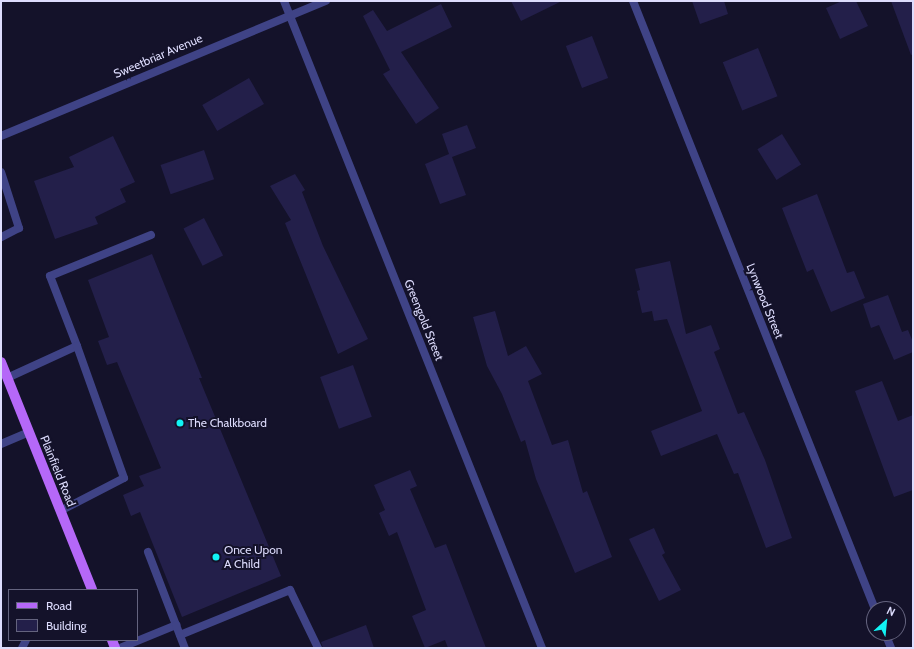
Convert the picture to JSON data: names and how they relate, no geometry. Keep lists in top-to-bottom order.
{
  "streets": {
    "main road": ["Plainfield Road"],
    "street": ["Sweetbriar Avenue", "Lynwood Street", "Greengold Street"]
  },
  "crossings": [
    ["Sweetbriar Avenue", "Greengold Street"]
  ],
  "places": ["The Chalkboard", "Once Upon A Child"],
  "legend": ["Road", "Building"],
  "north": "top right"
}
